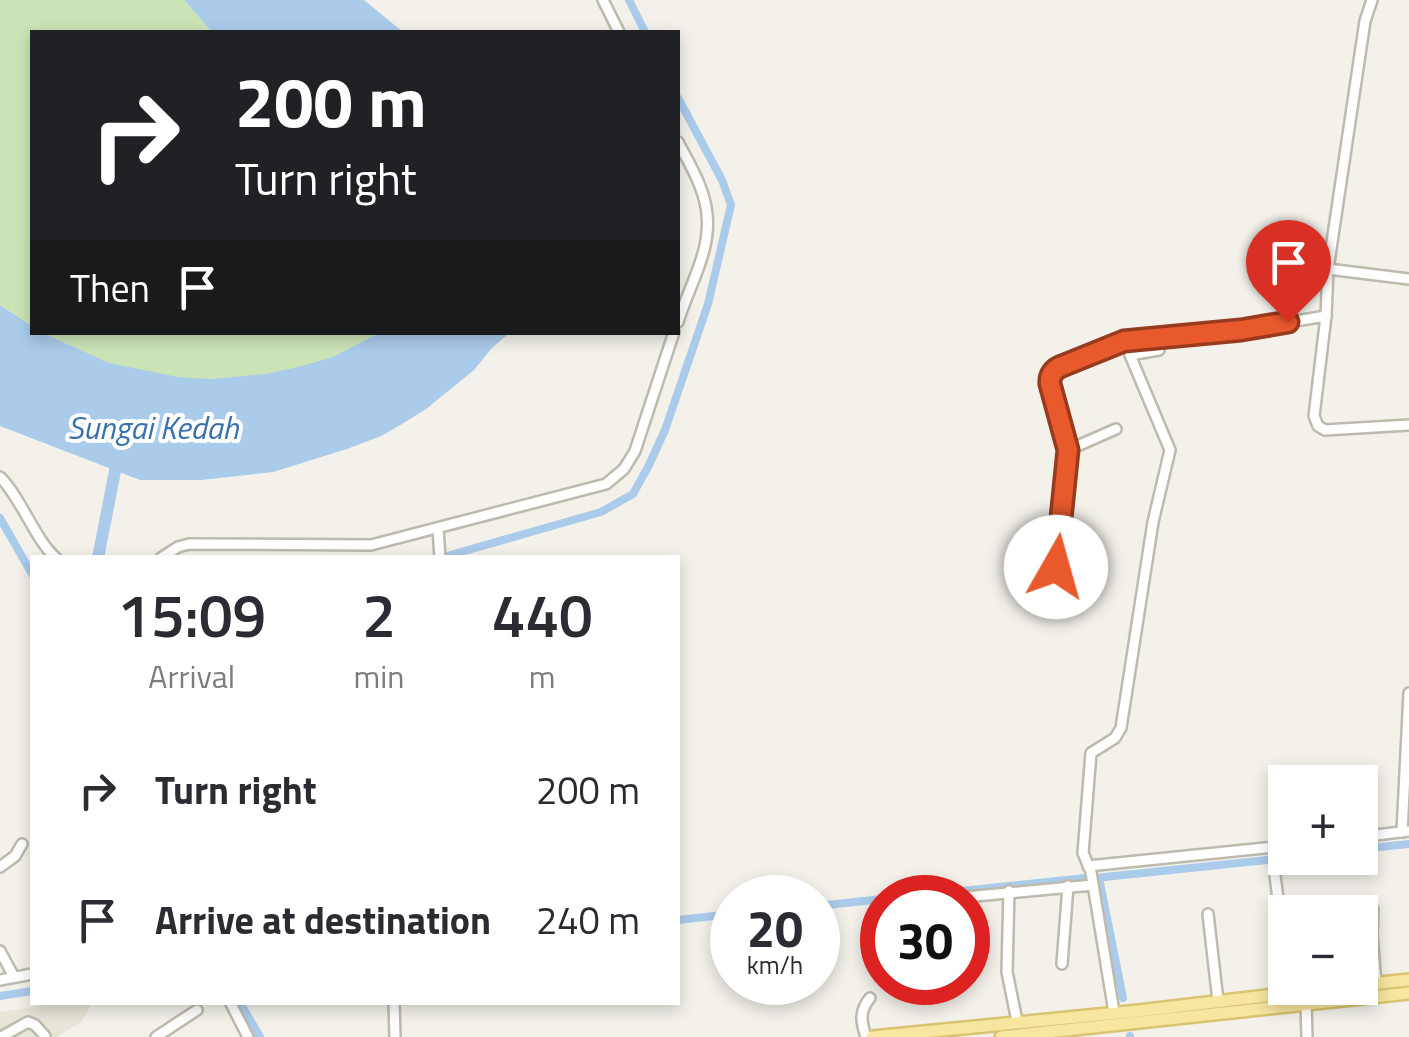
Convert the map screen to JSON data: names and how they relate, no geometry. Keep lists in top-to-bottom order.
{
  "water": ["Sungai Kedah"],
  "page": {
    "turn": ["200 m", "Turn right"],
    "then": "Then",
    "eta": [
      "15:09",
      "Arrival",
      "2",
      "min",
      "440",
      "m"
    ],
    "list": [
      {
        "name": "Turn right",
        "value": "200 m"
      },
      {
        "name": "Arrive at destination",
        "value": "240 m"
      }
    ],
    "map_buttons": ["+", "−"],
    "speed": "20 km/h",
    "limit": "30"
  }
}
